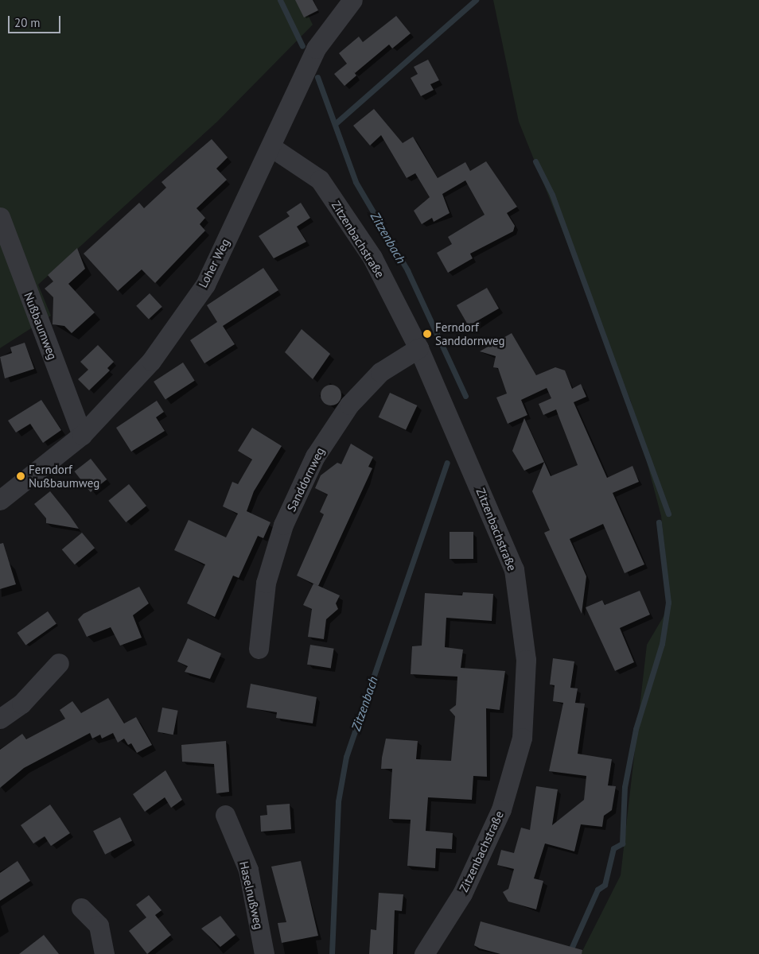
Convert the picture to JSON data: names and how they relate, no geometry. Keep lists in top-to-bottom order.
{
  "streets": {
    "street": [
      "Zitzenbachstraße",
      "Loher Weg",
      "Nußbaumweg",
      "Sanddornweg",
      "Haselnußweg"
    ]
  },
  "crossings": [
    ["Zitzenbachstraße", "Loher Weg"],
    ["Zitzenbachstraße", "Sanddornweg"],
    ["Loher Weg", "Nußbaumweg"]
  ],
  "water": ["Zitzenbach"],
  "places": ["Ferndorf Sanddornweg", "Ferndorf Nußbaumweg"],
  "scale_bar": "20 m"
}
